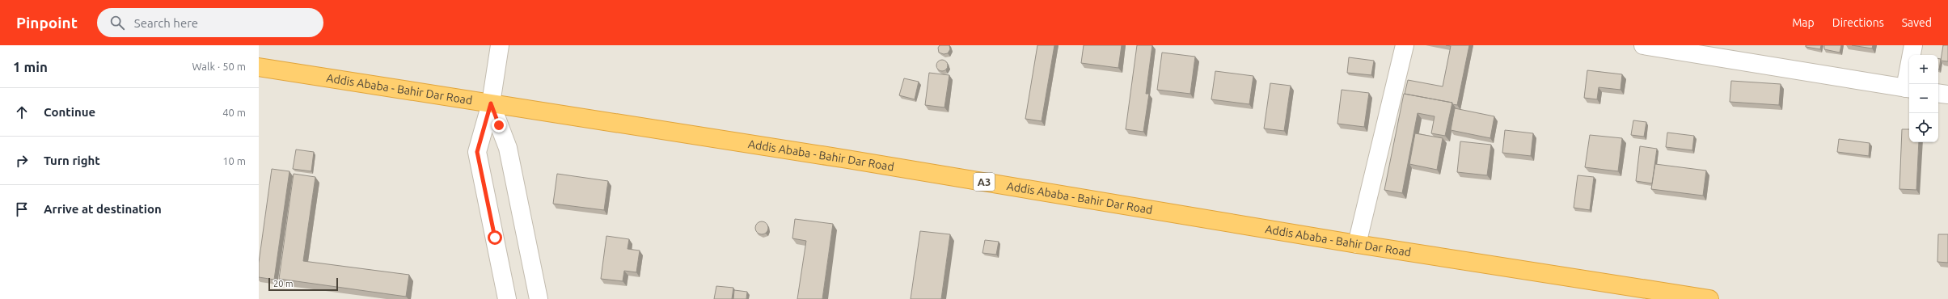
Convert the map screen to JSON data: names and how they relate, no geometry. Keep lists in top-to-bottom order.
{
  "streets": {
    "highway": ["Addis Ababa - Bahir Dar Road", "A3"]
  },
  "scale_bar": "20 m",
  "page": {
    "header": "Pinpoint",
    "search": "Search here",
    "nav": ["Map", "Directions", "Saved"],
    "heading": ["1 min", "Walk · 50 m"],
    "map_buttons": ["+", "−"],
    "list": [
      ["Continue", "40 m"],
      ["Turn right", "10 m"],
      "Arrive at destination"
    ],
    "scale": "20 m"
  }
}
